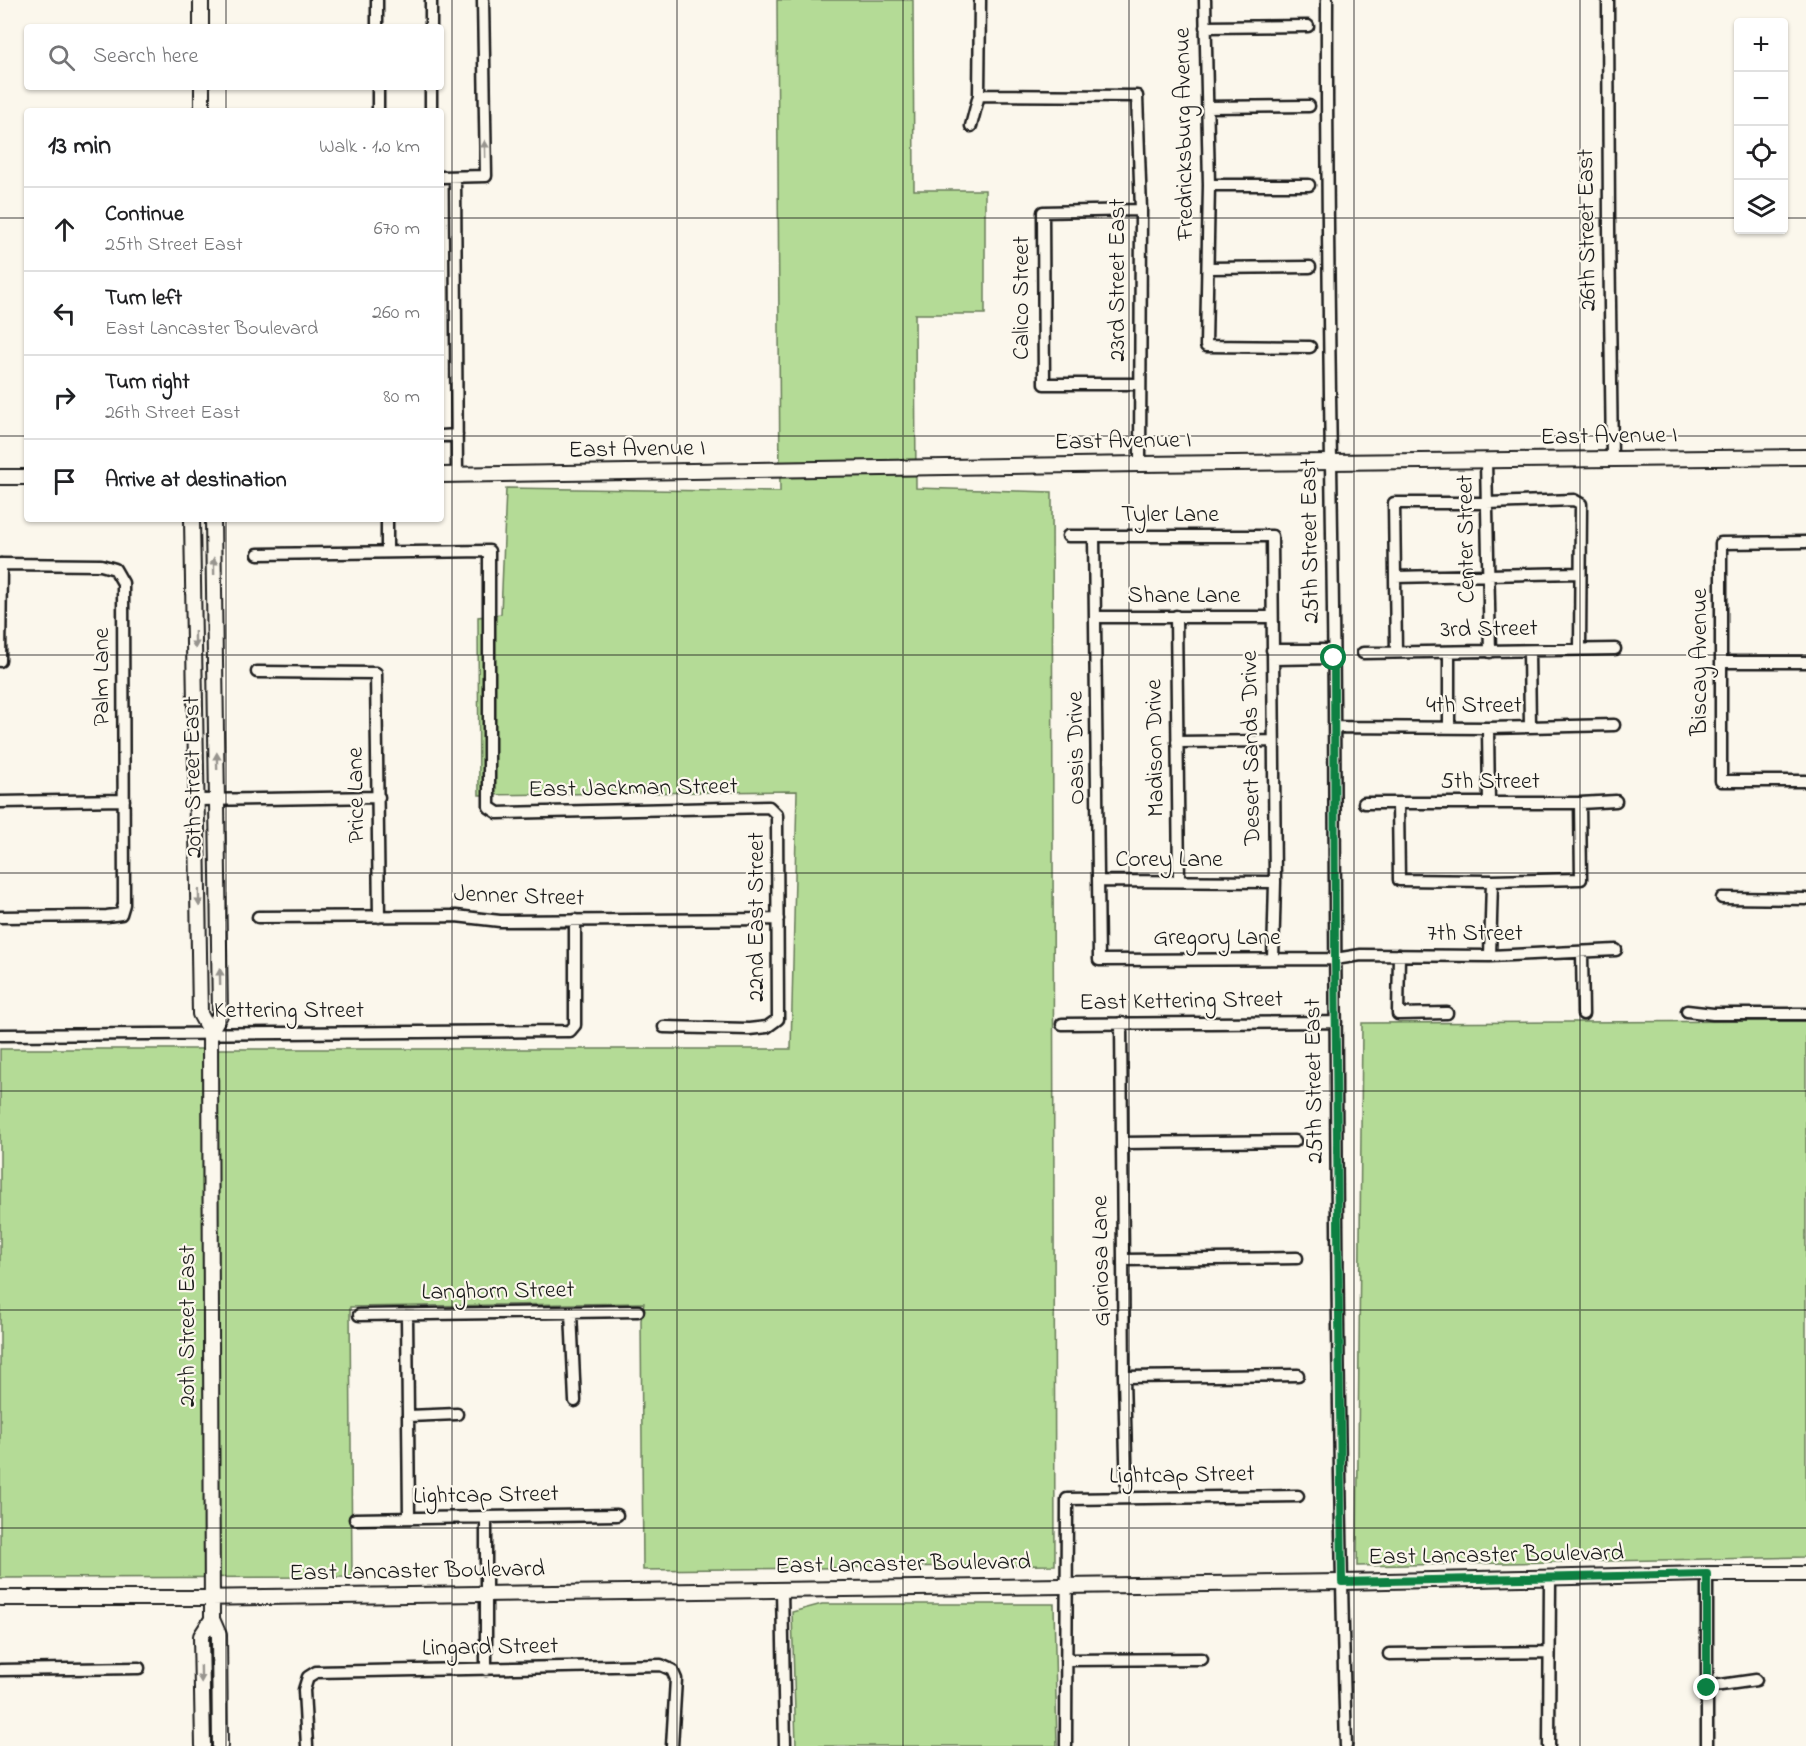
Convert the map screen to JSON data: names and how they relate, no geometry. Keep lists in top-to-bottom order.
{
  "streets": {
    "main road": ["East Avenue I", "20th Street East", "East Lancaster Boulevard"],
    "street": [
      "Fredricksburg Avenue",
      "26th Street East",
      "23rd Street East",
      "Calico Street",
      "Tyler Lane",
      "Center Street",
      "25th Street East",
      "Shane Lane",
      "3rd Street",
      "Biscay Avenue",
      "Palm Lane",
      "4th Street",
      "Oasis Drive",
      "Madison Drive",
      "Desert Sands Drive",
      "5th Street",
      "East Jackman Street",
      "Price Lane",
      "Corey Lane",
      "Jenner Street",
      "22nd East Street",
      "7th Street",
      "Gregory Lane",
      "East Kettering Street",
      "Kettering Street",
      "Gloriosa Lane",
      "Langhorn Street",
      "Lightcap Street",
      "Lingard Street"
    ]
  },
  "crossings": [
    ["26th Street East", "East Avenue I"],
    ["23rd Street East", "Calico Street"],
    ["23rd Street East", "East Avenue I"],
    ["East Avenue I", "Center Street"],
    ["East Avenue I", "25th Street East"],
    ["Tyler Lane", "Oasis Drive"],
    ["Tyler Lane", "Desert Sands Drive"],
    ["Center Street", "3rd Street"],
    ["25th Street East", "4th Street"],
    ["25th Street East", "7th Street"],
    ["25th Street East", "Gregory Lane"],
    ["25th Street East", "East Kettering Street"],
    ["25th Street East", "East Lancaster Boulevard"],
    ["Shane Lane", "Oasis Drive"],
    ["Shane Lane", "Madison Drive"],
    ["Shane Lane", "Desert Sands Drive"],
    ["Oasis Drive", "Corey Lane"],
    ["Oasis Drive", "Gregory Lane"],
    ["Madison Drive", "Corey Lane"],
    ["Desert Sands Drive", "Corey Lane"],
    ["Desert Sands Drive", "Gregory Lane"],
    ["20th Street East", "Kettering Street"],
    ["20th Street East", "East Lancaster Boulevard"],
    ["East Jackman Street", "22nd East Street"],
    ["Price Lane", "Jenner Street"],
    ["Jenner Street", "22nd East Street"],
    ["Jenner Street", "Kettering Street"],
    ["7th Street", "Gregory Lane"],
    ["East Kettering Street", "Gloriosa Lane"],
    ["Gloriosa Lane", "Lightcap Street"],
    ["Lightcap Street", "East Lancaster Boulevard"]
  ],
  "page": {
    "map_buttons": ["+", "−"],
    "search": "Search here",
    "heading": ["13 min", "Walk · 1.0 km"],
    "list": [
      ["Continue", "25th Street East", "670 m"],
      ["Turn left", "East Lancaster Boulevard", "260 m"],
      ["Turn right", "26th Street East", "80 m"],
      "Arrive at destination"
    ]
  }
}
